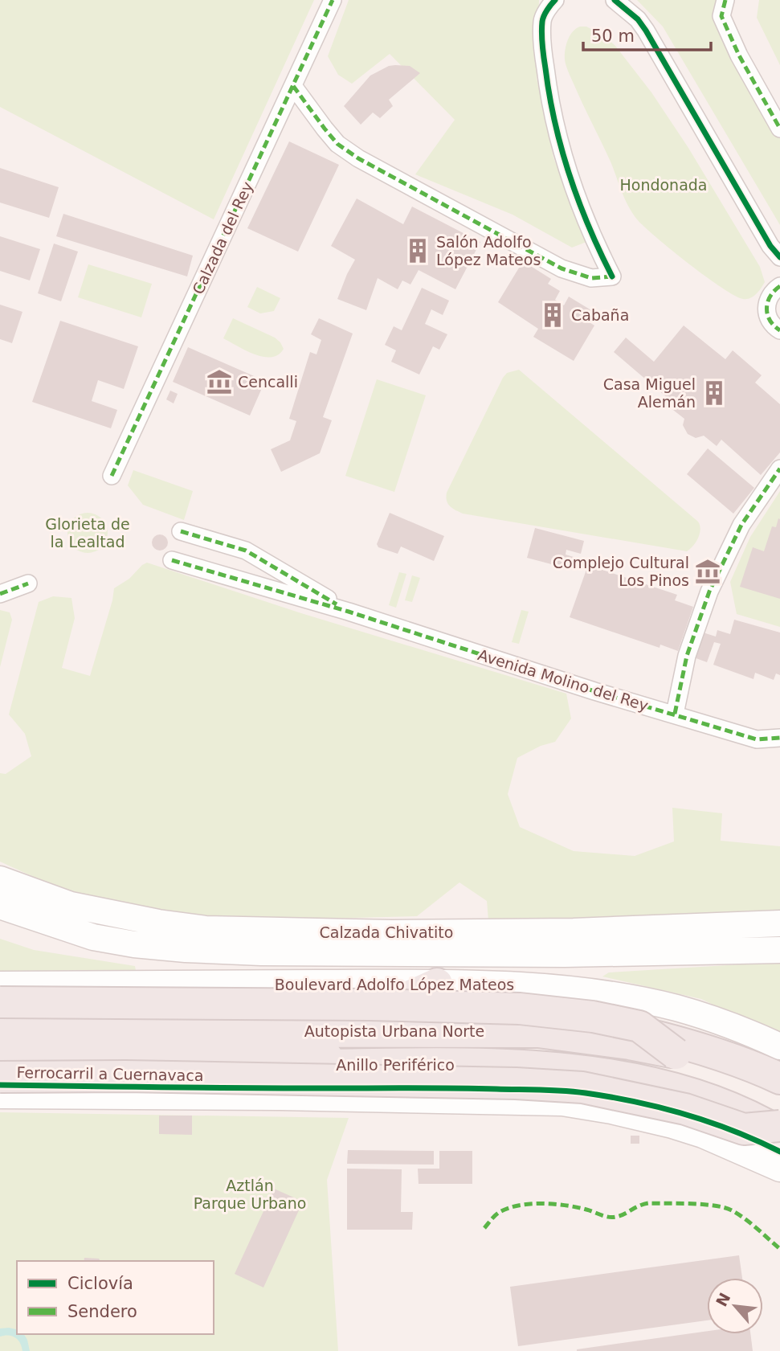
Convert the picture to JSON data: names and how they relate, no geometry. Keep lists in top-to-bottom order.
{
  "streets": {
    "highway": ["Autopista Urbana Norte", "Anillo Periférico"],
    "main road": ["Calzada Chivatito", "Boulevard Adolfo López Mateos"],
    "street": ["Calzada del Rey", "Avenida Molino del Rey"],
    "cycle path": ["Ferrocarril a Cuernavaca"]
  },
  "parks": ["Hondonada", "Glorieta de la Lealtad", "Aztlán Parque Urbano"],
  "places": {
    "building": ["Salón Adolfo López Mateos", "Cabaña", "Casa Miguel Alemán"],
    "museum": ["Cencalli", "Complejo Cultural Los Pinos"]
  },
  "legend": ["Ciclovía", "Sendero"],
  "scale_bar": "50 m",
  "north": "top left"
}
